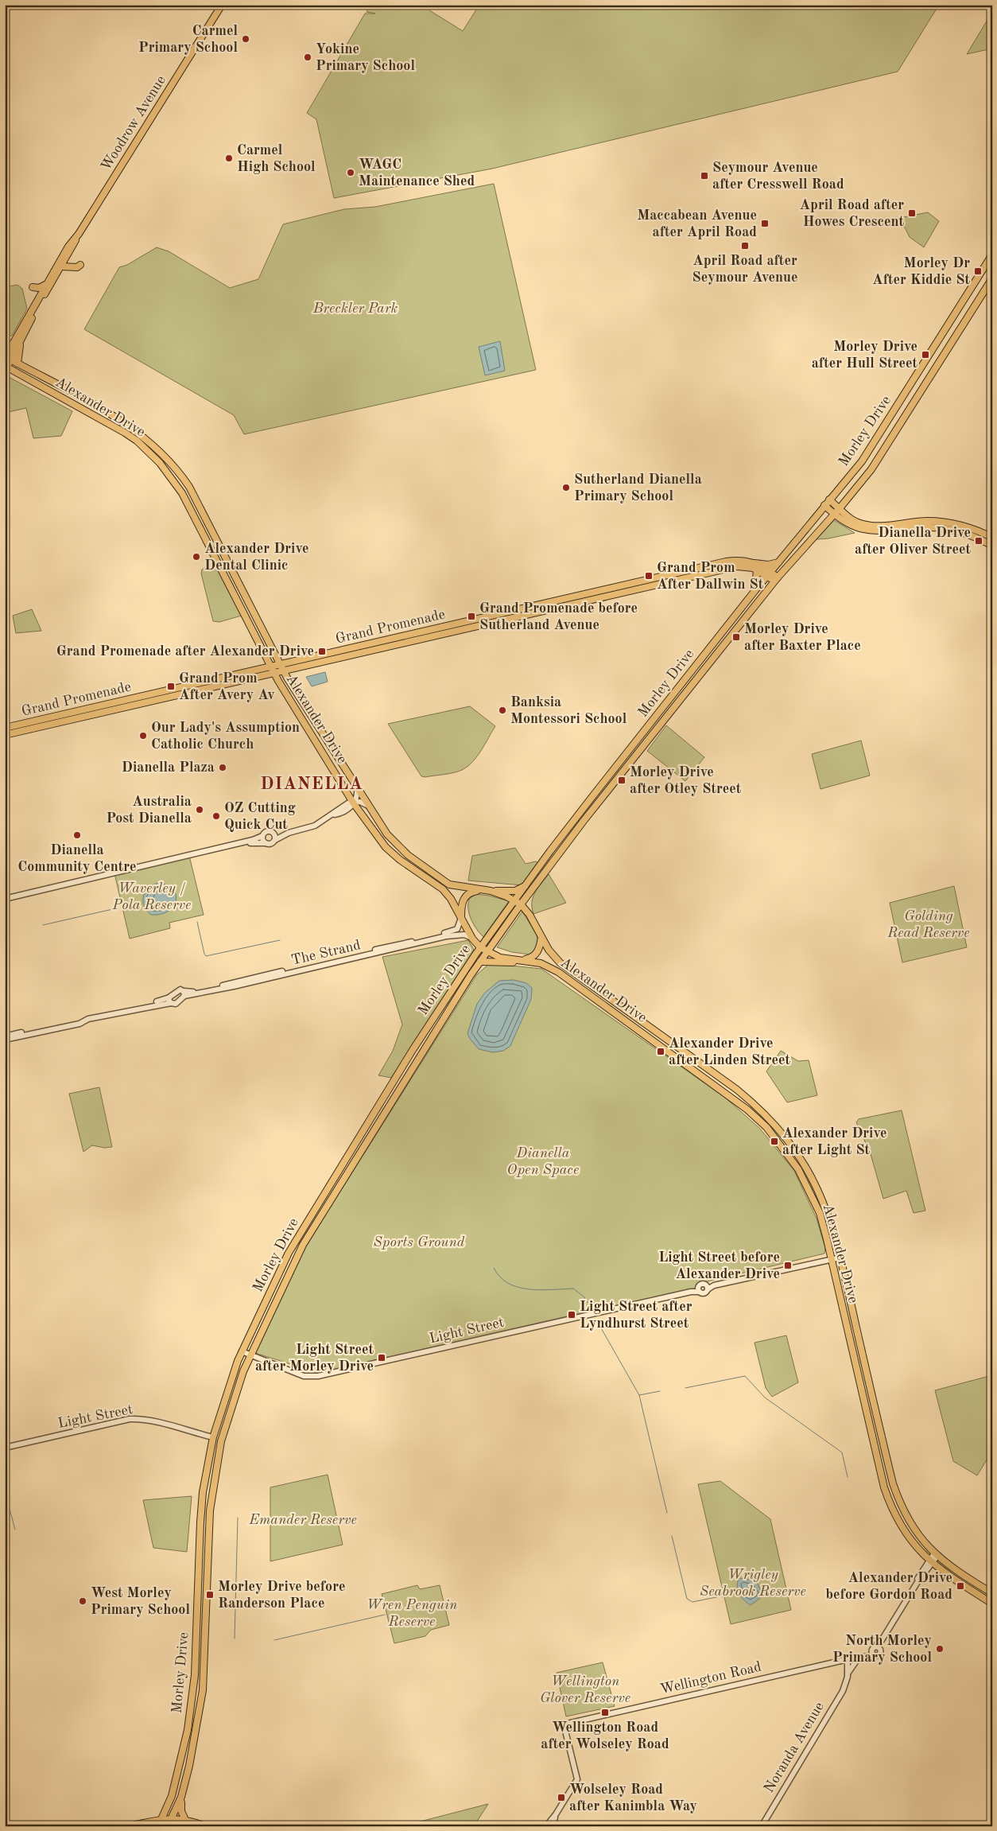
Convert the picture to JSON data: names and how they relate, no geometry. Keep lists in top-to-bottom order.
{
  "streets": {
    "main road": [
      "Woodrow Avenue",
      "Alexander Drive",
      "Morley Drive",
      "Grand Promenade"
    ],
    "street": [
      "The Strand",
      "Light Street",
      "Wellington Road",
      "Noranda Avenue"
    ]
  },
  "crossings": [
    ["Woodrow Avenue", "Alexander Drive"],
    ["Alexander Drive", "Morley Drive"],
    ["Alexander Drive", "Grand Promenade"],
    ["Alexander Drive", "The Strand"],
    ["Alexander Drive", "Wellington Road"],
    ["Morley Drive", "Grand Promenade"],
    ["Morley Drive", "Light Street"],
    ["Wellington Road", "Noranda Avenue"]
  ],
  "districts": ["DIANELLA"],
  "parks": [
    "Breckler Park",
    "Waverley / Pola Reserve",
    "Golding Read Reserve",
    "Dianella Open Space",
    "Sports Ground",
    "Emander Reserve",
    "Wrigley Seabrook Reserve",
    "Wren Penguin Reserve",
    "Wellington Glover Reserve"
  ],
  "places": {
    "other": [
      "Carmel Primary School",
      "Yokine Primary School",
      "Carmel High School",
      "WAGC Maintenance Shed",
      "Sutherland Dianella Primary School",
      "Alexander Drive Dental Clinic",
      "Banksia Montessori School",
      "Our Lady's Assumption Catholic Church",
      "Dianella Plaza",
      "Australia Post Dianella",
      "OZ Cutting Quick Cut",
      "Dianella Community Centre",
      "West Morley Primary School",
      "North Morley Primary School"
    ],
    "transit": [
      "Seymour Avenue after Cresswell Road",
      "April Road after Howes Crescent",
      "Maccabean Avenue after April Road",
      "April Road after Seymour Avenue",
      "Morley Dr After Kiddie St",
      "Morley Drive after Hull Street",
      "Dianella Drive after Oliver Street",
      "Grand Prom After Dallwin St",
      "Grand Promenade before Sutherland Avenue",
      "Morley Drive after Baxter Place",
      "Grand Promenade after Alexander Drive",
      "Grand Prom After Avery Av",
      "Morley Drive after Otley Street",
      "Alexander Drive after Linden Street",
      "Alexander Drive after Light St",
      "Light Street before Alexander Drive",
      "Light Street after Lyndhurst Street",
      "Light Street after Morley Drive",
      "Alexander Drive before Gordon Road",
      "Morley Drive before Randerson Place",
      "Wellington Road after Wolseley Road",
      "Wolseley Road after Kanimbla Way"
    ]
  }
}
